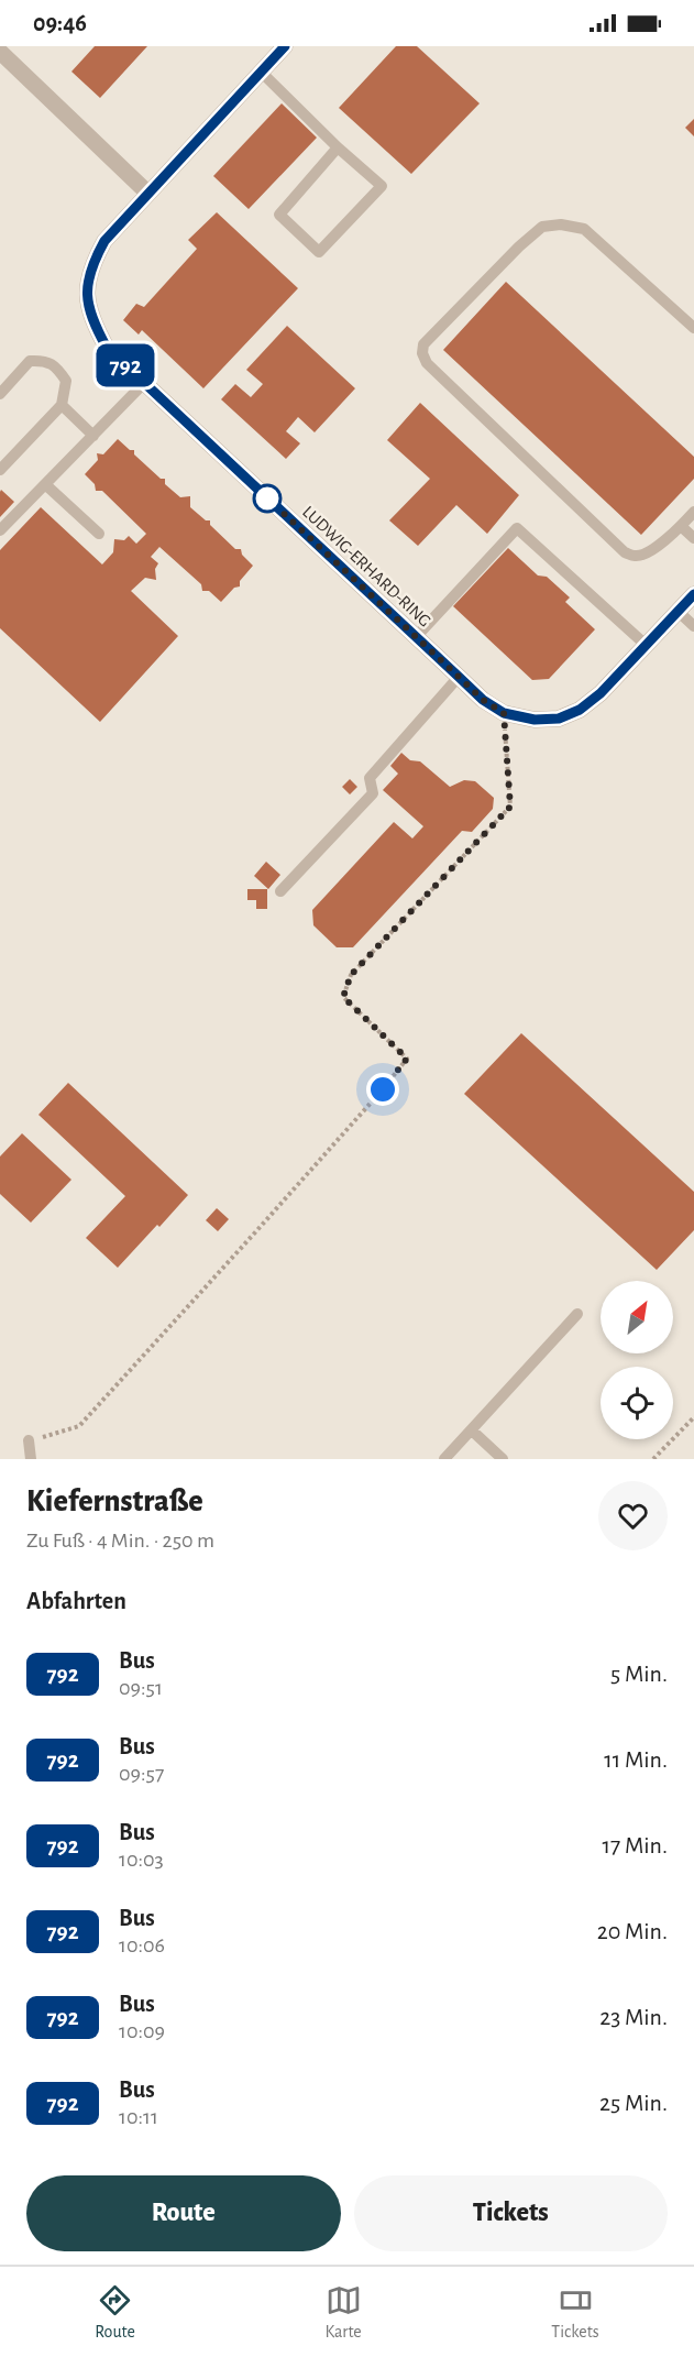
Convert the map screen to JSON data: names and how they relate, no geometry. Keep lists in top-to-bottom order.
{
  "streets": {
    "street": ["LUDWIG-ERHARD-RING"]
  },
  "lines": ["bus line 792"],
  "north": "top right",
  "page": {
    "status": "09:46",
    "on_map": "792",
    "heading": [
      ["Kiefernstraße", "Zu Fuß · 4 Min. · 250 m"],
      "Abfahrten"
    ],
    "list": [
      {
        "mark": "792",
        "name": "Bus",
        "note": "09:51",
        "value": "5 Min."
      },
      {
        "mark": "792",
        "name": "Bus",
        "note": "09:57",
        "value": "11 Min."
      },
      {
        "mark": "792",
        "name": "Bus",
        "note": "10:03",
        "value": "17 Min."
      },
      {
        "mark": "792",
        "name": "Bus",
        "note": "10:06",
        "value": "20 Min."
      },
      {
        "mark": "792",
        "name": "Bus",
        "note": "10:09",
        "value": "23 Min."
      },
      {
        "mark": "792",
        "name": "Bus",
        "note": "10:11",
        "value": "25 Min."
      }
    ],
    "buttons": ["Route", "Tickets"],
    "tabs": ["Route", "Karte", "Tickets"]
  }
}
